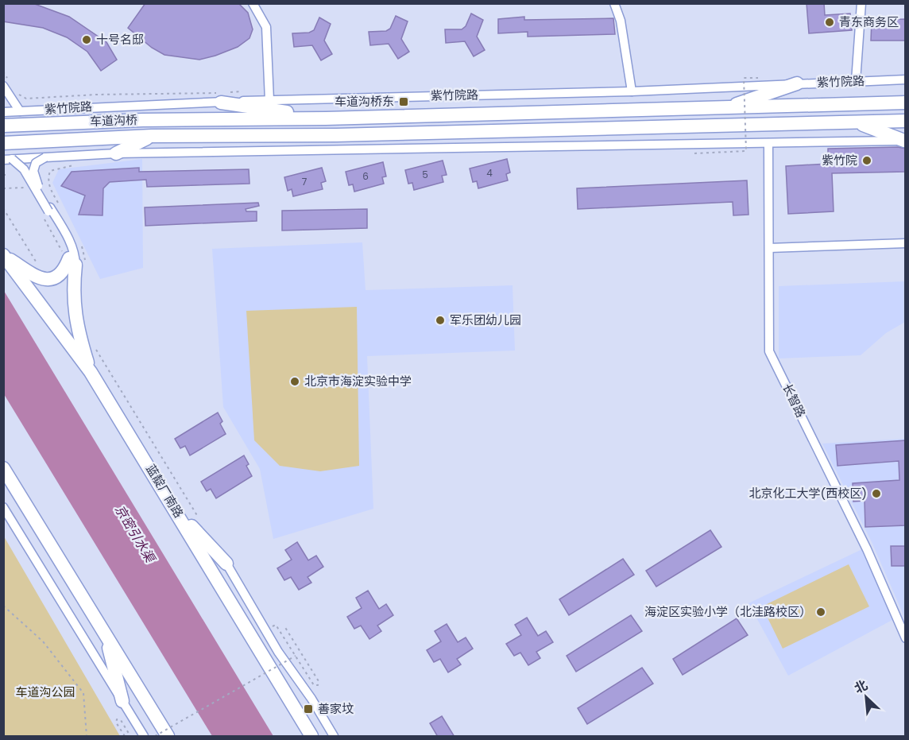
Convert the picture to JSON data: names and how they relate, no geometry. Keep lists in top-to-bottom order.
{
  "streets": {
    "highway": ["紫竹院路", "车道沟桥", "蓝靛厂南路"],
    "street": ["长智路"]
  },
  "crossings": [
    ["紫竹院路", "车道沟桥"]
  ],
  "water": ["京密引水渠"],
  "parks": ["车道沟公园"],
  "places": {
    "other": [
      "青东商务区",
      "十号名邸",
      "紫竹院",
      "军乐团幼儿园",
      "北京市海淀实验中学",
      "北京化工大学(西校区)",
      "海淀区实验小学（北洼路校区）"
    ],
    "transit": ["车道沟桥东", "善家坟"]
  },
  "house_numbers": [
    "4",
    "5",
    "6",
    "7"
  ],
  "north": "top left"
}
